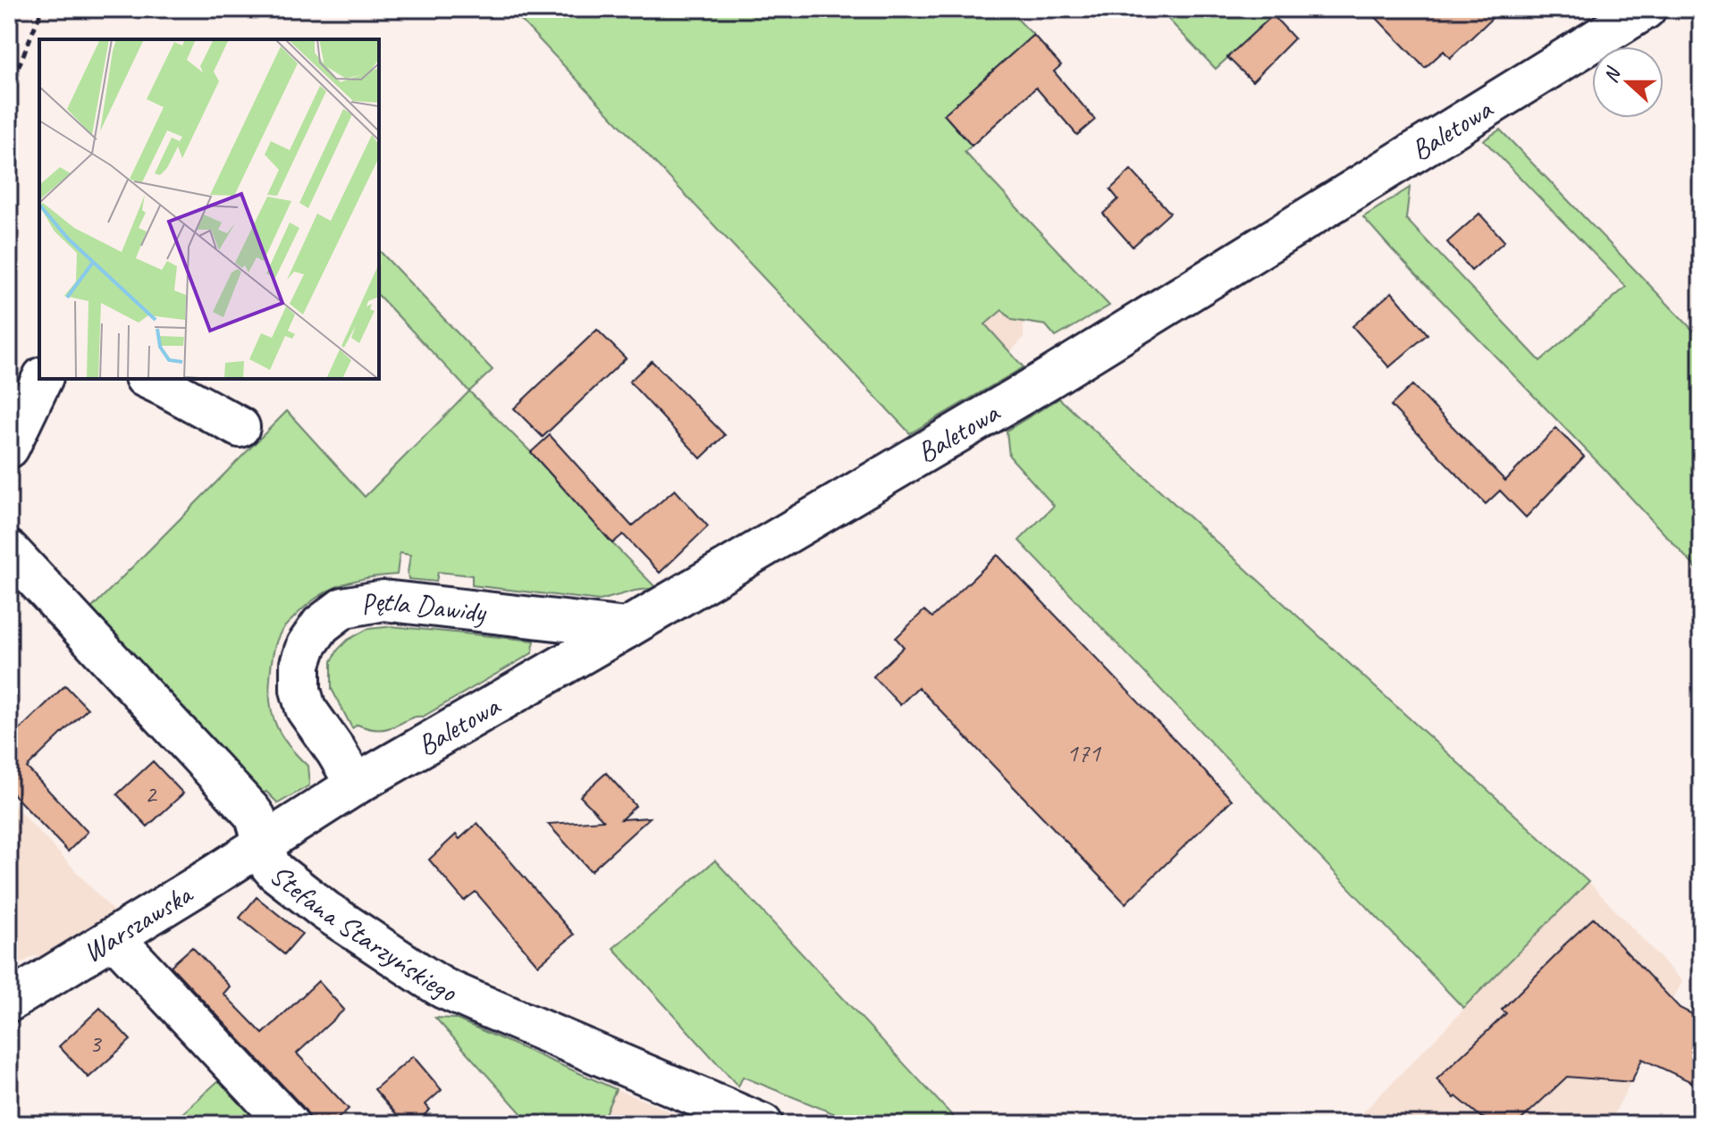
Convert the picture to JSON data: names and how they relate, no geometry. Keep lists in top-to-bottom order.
{
  "streets": {
    "street": [
      "Baletowa",
      "Pętla Dawidy",
      "Warszawska",
      "Stefana Starzyńskiego"
    ]
  },
  "crossings": [
    ["Baletowa", "Pętla Dawidy"],
    ["Baletowa", "Warszawska"],
    ["Baletowa", "Stefana Starzyńskiego"],
    ["Warszawska", "Stefana Starzyńskiego"]
  ],
  "house_numbers": ["171", "2", "3"],
  "north": "left"
}
